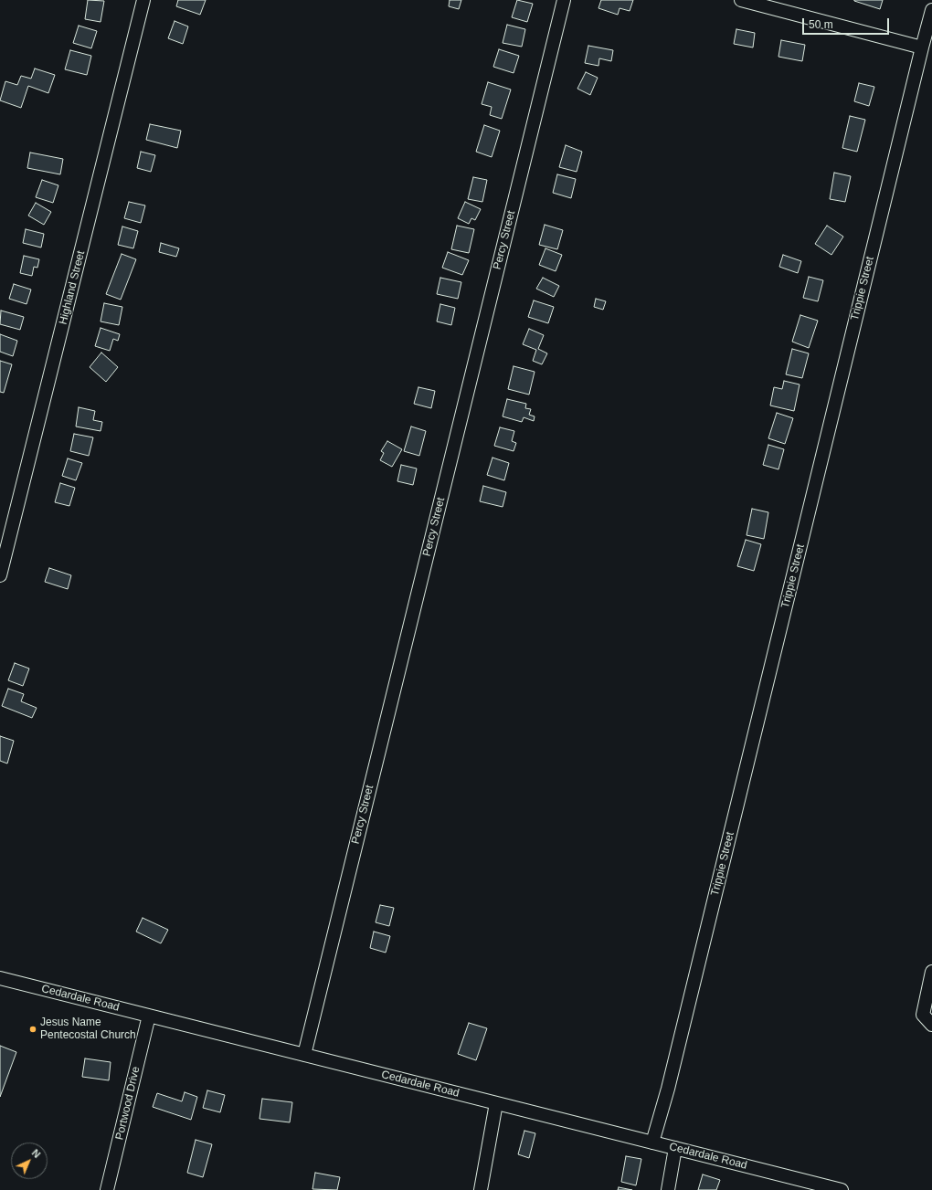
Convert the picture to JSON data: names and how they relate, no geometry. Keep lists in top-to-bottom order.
{
  "streets": {
    "street": [
      "Percy Street",
      "Highland Street",
      "Trippie Street",
      "Cedardale Road",
      "Portwood Drive"
    ]
  },
  "crossings": [
    ["Percy Street", "Cedardale Road"],
    ["Trippie Street", "Cedardale Road"],
    ["Cedardale Road", "Portwood Drive"]
  ],
  "places": ["Jesus Name Pentecostal Church"],
  "scale_bar": "50 m",
  "north": "top right"
}
